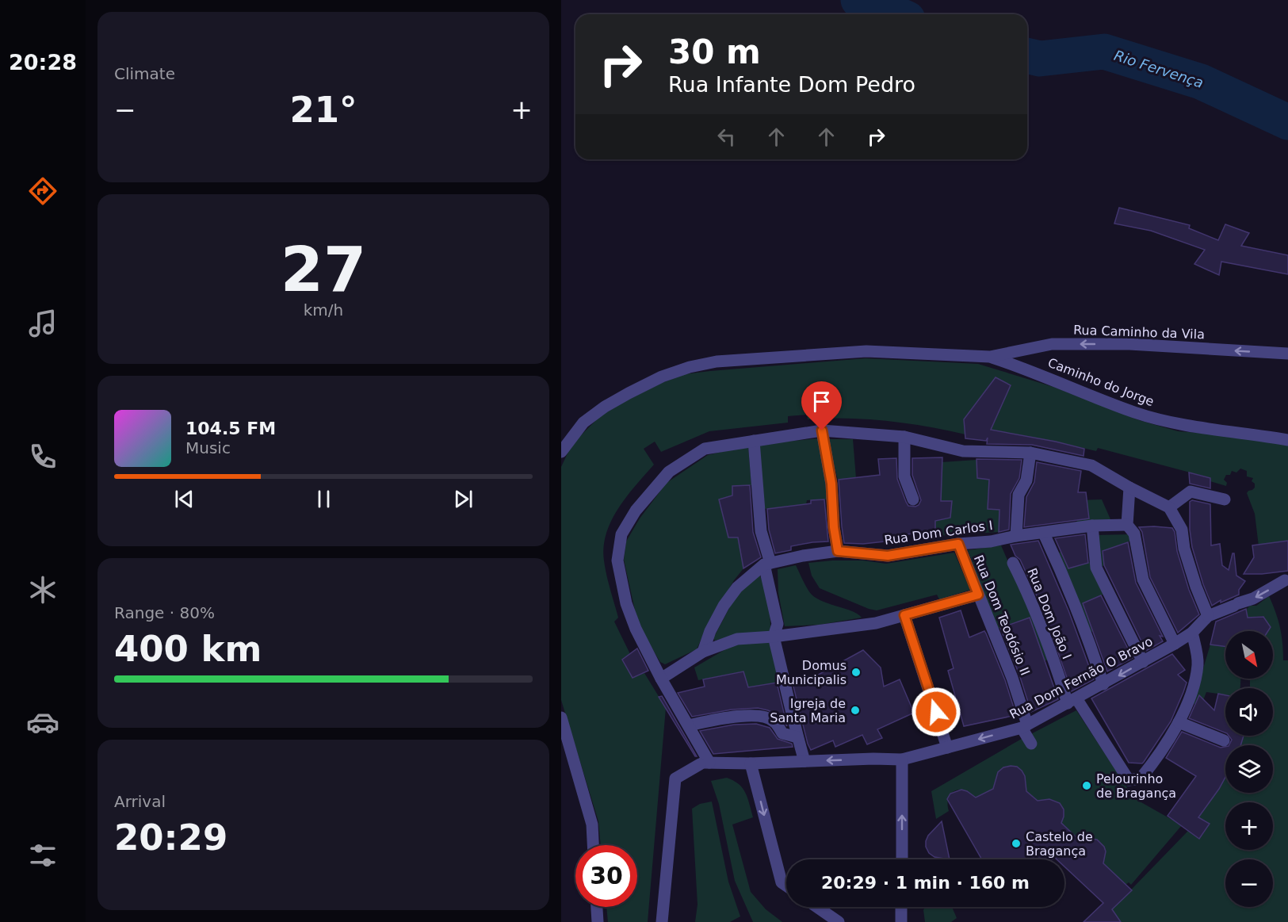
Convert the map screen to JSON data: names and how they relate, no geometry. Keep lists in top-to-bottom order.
{
  "streets": {
    "street": [
      "Rua Caminho da Vila",
      "Caminho do Jorge",
      "Rua Dom Carlos I",
      "Rua Dom João I",
      "Rua Dom Teodósio II",
      "Rua Dom Fernão O Bravo"
    ]
  },
  "crossings": [
    ["Rua Caminho da Vila", "Caminho do Jorge"],
    ["Rua Dom Carlos I", "Rua Dom Teodósio II"],
    ["Rua Dom João I", "Rua Dom Fernão O Bravo"],
    ["Rua Dom Teodósio II", "Rua Dom Fernão O Bravo"]
  ],
  "one_way": ["Rua Caminho da Vila", "Rua Dom Fernão O Bravo"],
  "water": ["Rio Fervença"],
  "places": [
    "Domus Municipalis",
    "Igreja de Santa Maria",
    "Pelourinho de Bragança",
    "Castelo de Bragança"
  ],
  "north": "bottom right",
  "page": {
    "tabs": "20:28",
    "tile": [
      "Climate",
      ["27", "km/h"],
      ["Range · 80%", "400 km"],
      ["Arrival", "20:29"]
    ],
    "turn": ["30 m", "Rua Infante Dom Pedro"],
    "heat": ["−", "21°", "+"],
    "song": ["104.5 FM", "Music"],
    "map_buttons": ["+", "−"],
    "limit": "30",
    "trip": "20:29 · 1 min · 160 m"
  }
}
